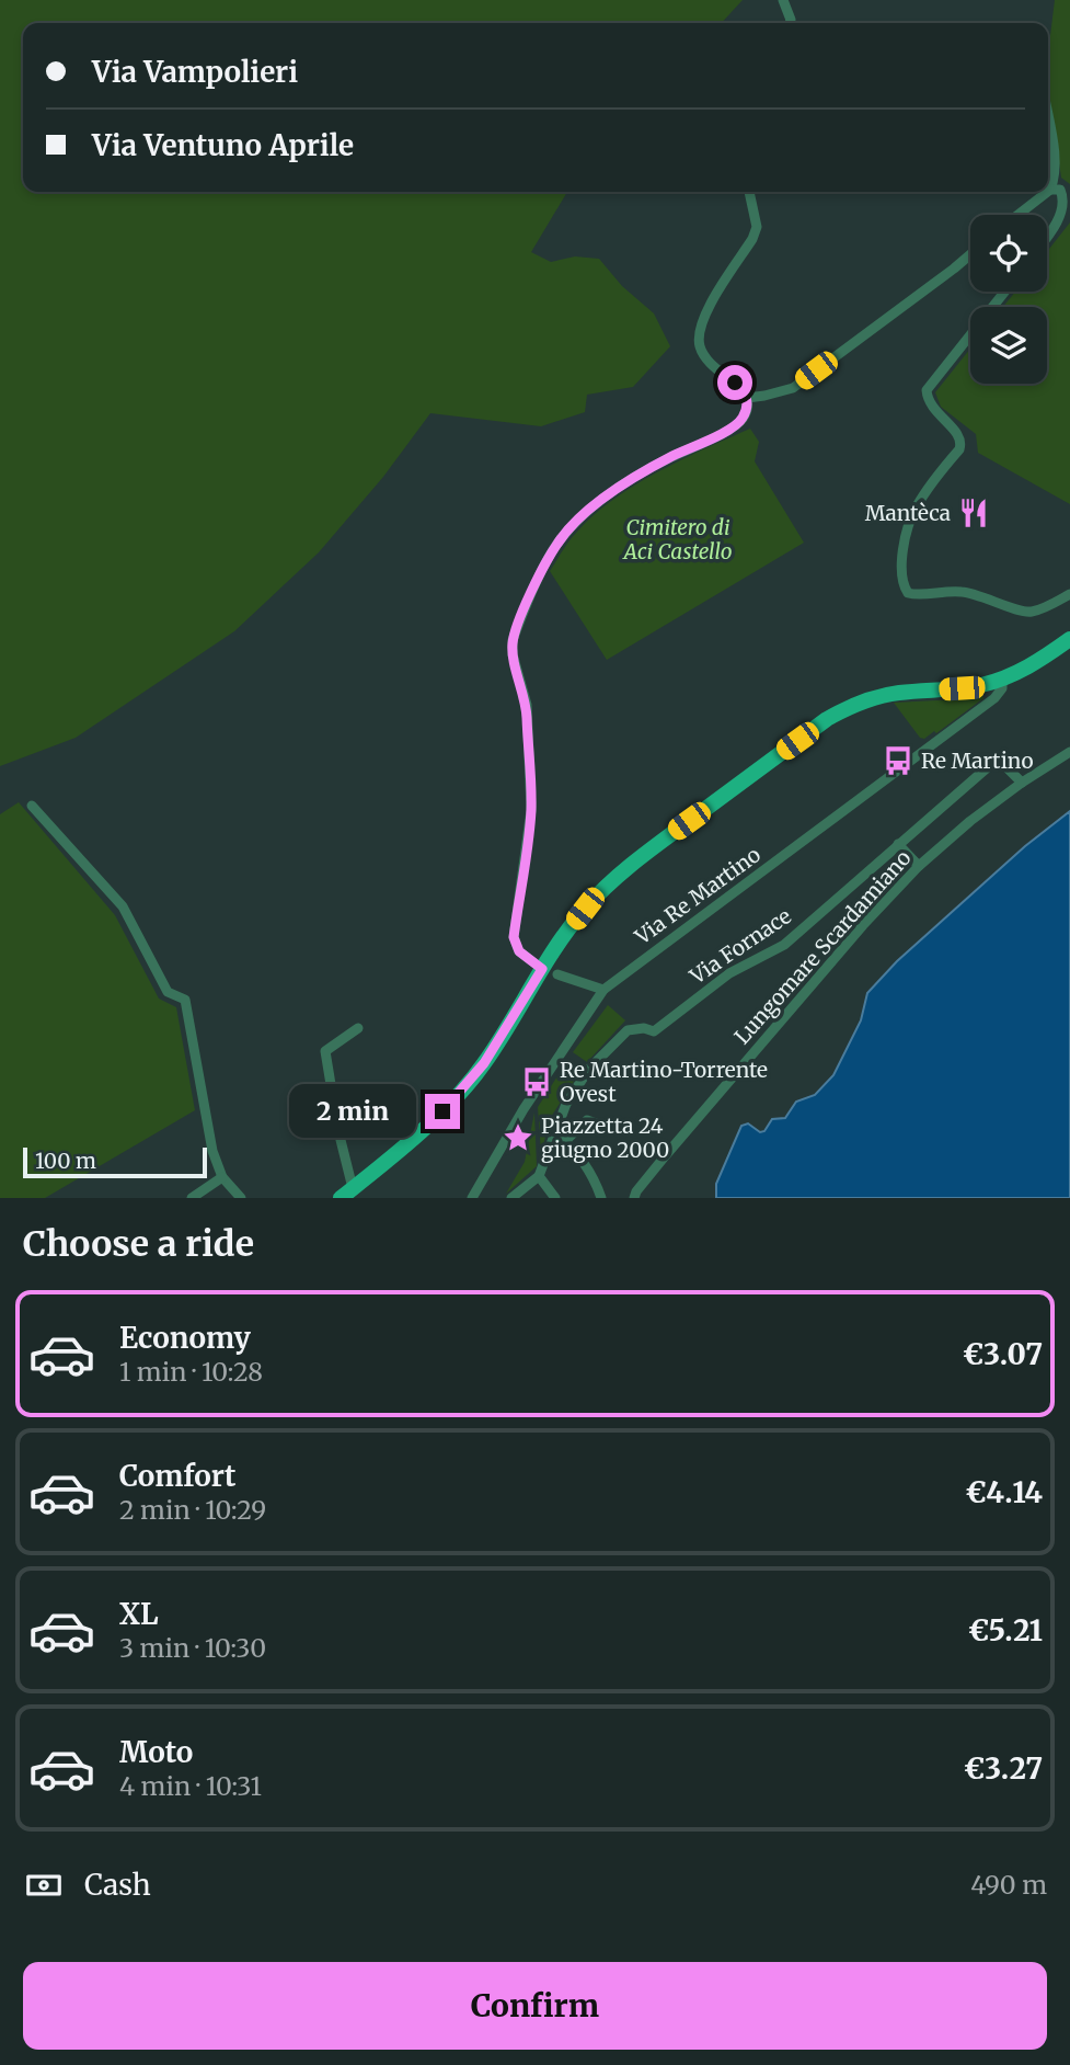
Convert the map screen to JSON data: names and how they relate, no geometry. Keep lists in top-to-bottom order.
{
  "streets": {
    "street": ["Via Re Martino", "Via Fornace", "Lungomare Scardamiano"]
  },
  "crossings": [
    ["Via Fornace", "Lungomare Scardamiano"]
  ],
  "parks": ["Cimitero di Aci Castello"],
  "places": {
    "restaurant": ["Mantèca"],
    "bus stop": ["Re Martino", "Re Martino-Torrente Ovest"],
    "place": ["Piazzetta 24 giugno 2000"]
  },
  "scale_bar": "100 m",
  "page": {
    "banner": ["Via Vampolieri", "Via Ventuno Aprile"],
    "bubble": "2 min",
    "scale": "100 m",
    "heading": "Choose a ride",
    "list": [
      {
        "name": "Economy",
        "note": "1 min · 10:28",
        "value": "€3.07"
      },
      {
        "name": "Comfort",
        "note": "2 min · 10:29",
        "value": "€4.14"
      },
      {
        "name": "XL",
        "note": "3 min · 10:30",
        "value": "€5.21"
      },
      {
        "name": "Moto",
        "note": "4 min · 10:31",
        "value": "€3.27"
      }
    ],
    "pay": ["Cash", "490 m"],
    "buttons": "Confirm"
  }
}
